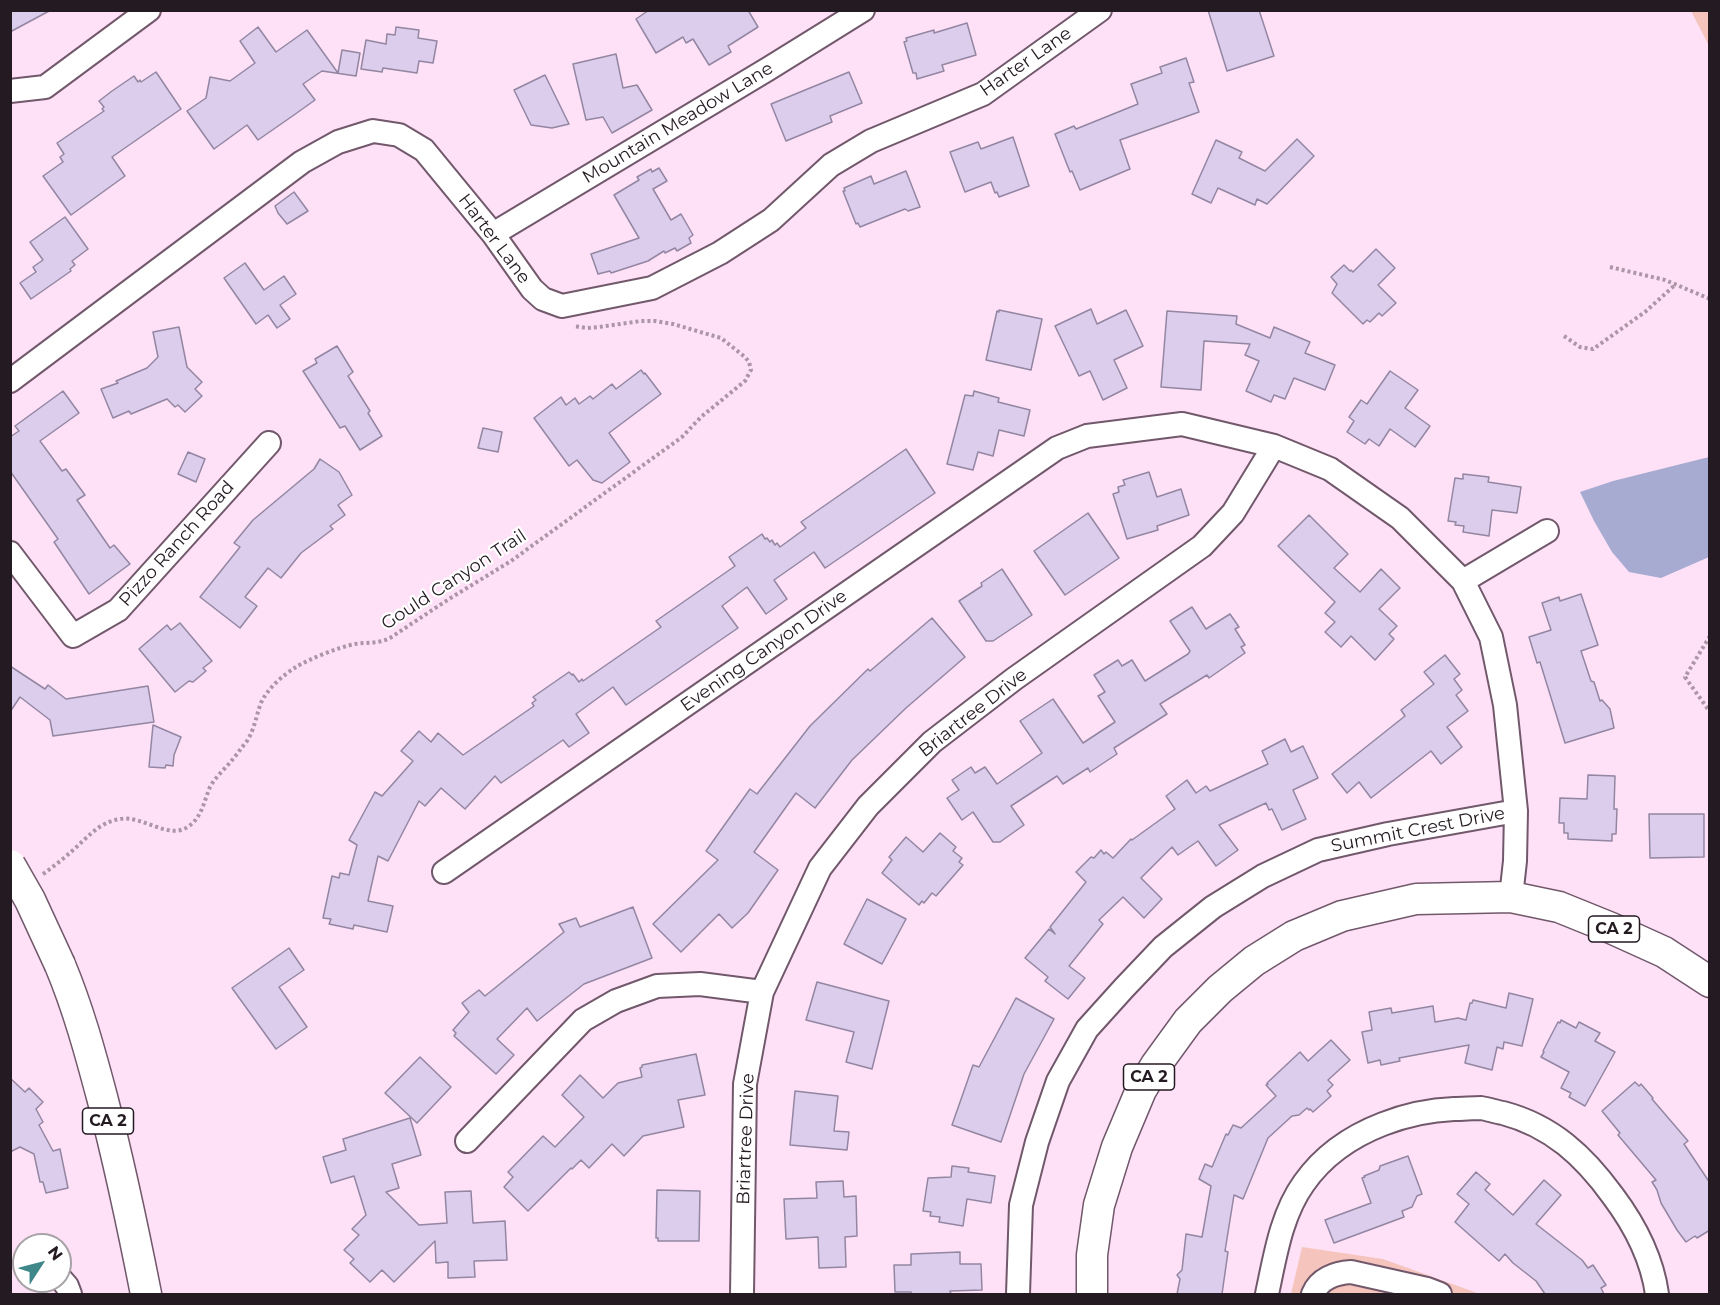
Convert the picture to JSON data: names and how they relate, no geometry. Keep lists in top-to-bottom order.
{
  "streets": {
    "main road": ["CA 2"],
    "street": [
      "Harter Lane",
      "Mountain Meadow Lane",
      "Pizzo Ranch Road",
      "Evening Canyon Drive",
      "Briartree Drive",
      "Summit Crest Drive"
    ],
    "path": ["Gould Canyon Trail"]
  },
  "crossings": [
    ["Harter Lane", "Mountain Meadow Lane"],
    ["Harter Lane", "Gould Canyon Trail"],
    ["Evening Canyon Drive", "Briartree Drive"],
    ["Evening Canyon Drive", "Summit Crest Drive"],
    ["Evening Canyon Drive", "CA 2"]
  ],
  "north": "top right"
}
